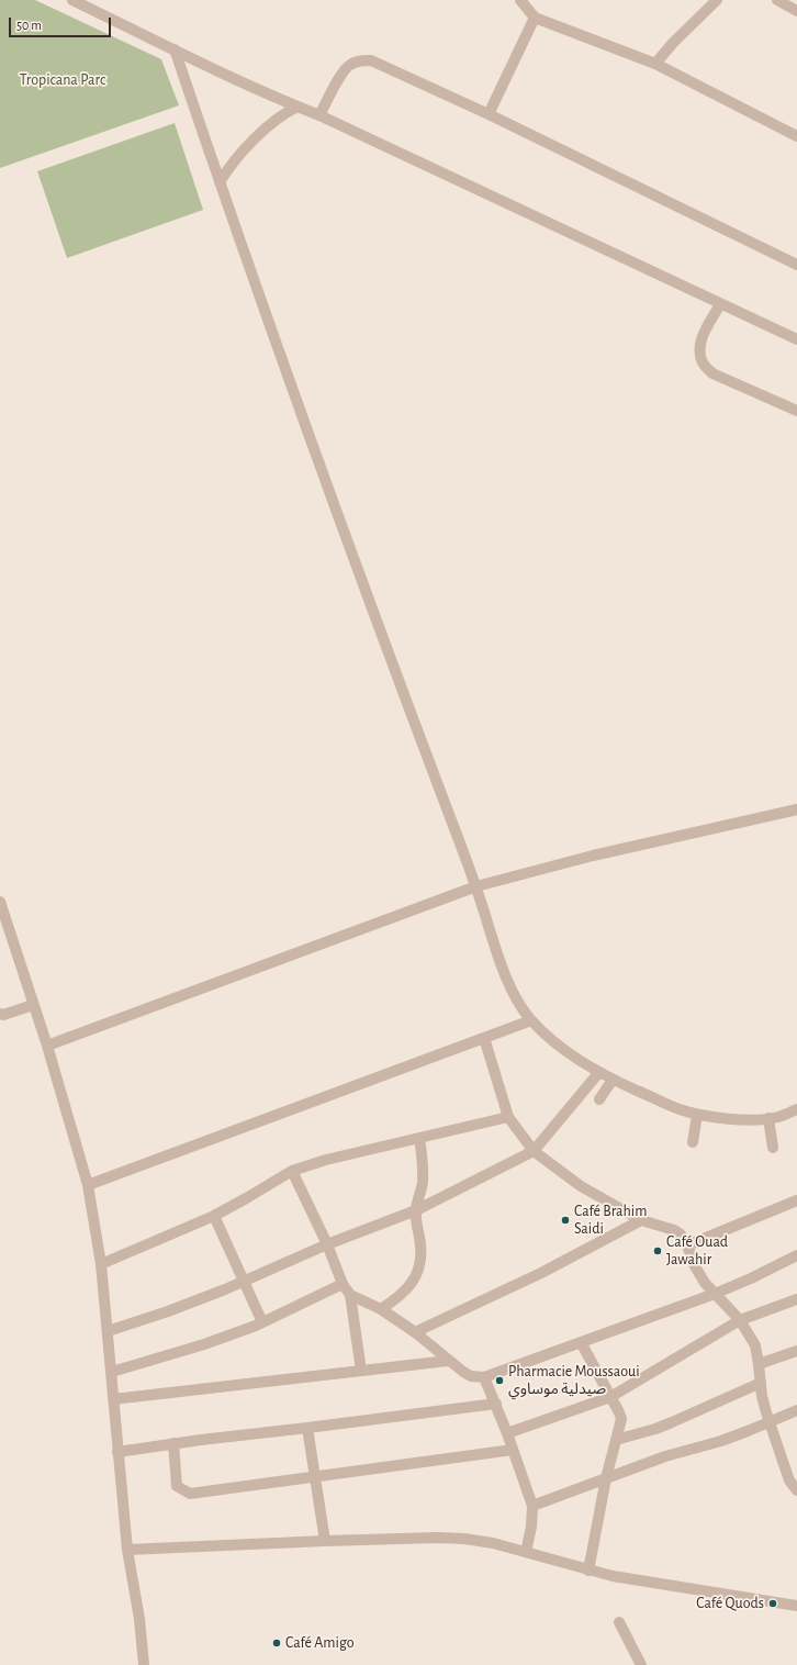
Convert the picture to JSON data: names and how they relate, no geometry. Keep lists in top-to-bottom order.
{
  "parks": ["Tropicana Parc"],
  "places": [
    "Café Brahim Saidi",
    "Café Ouad Jawahir",
    "Pharmacie Moussaoui صيدلية موساوي",
    "Café Quods",
    "Café Amigo"
  ],
  "scale_bar": "50 m"
}
